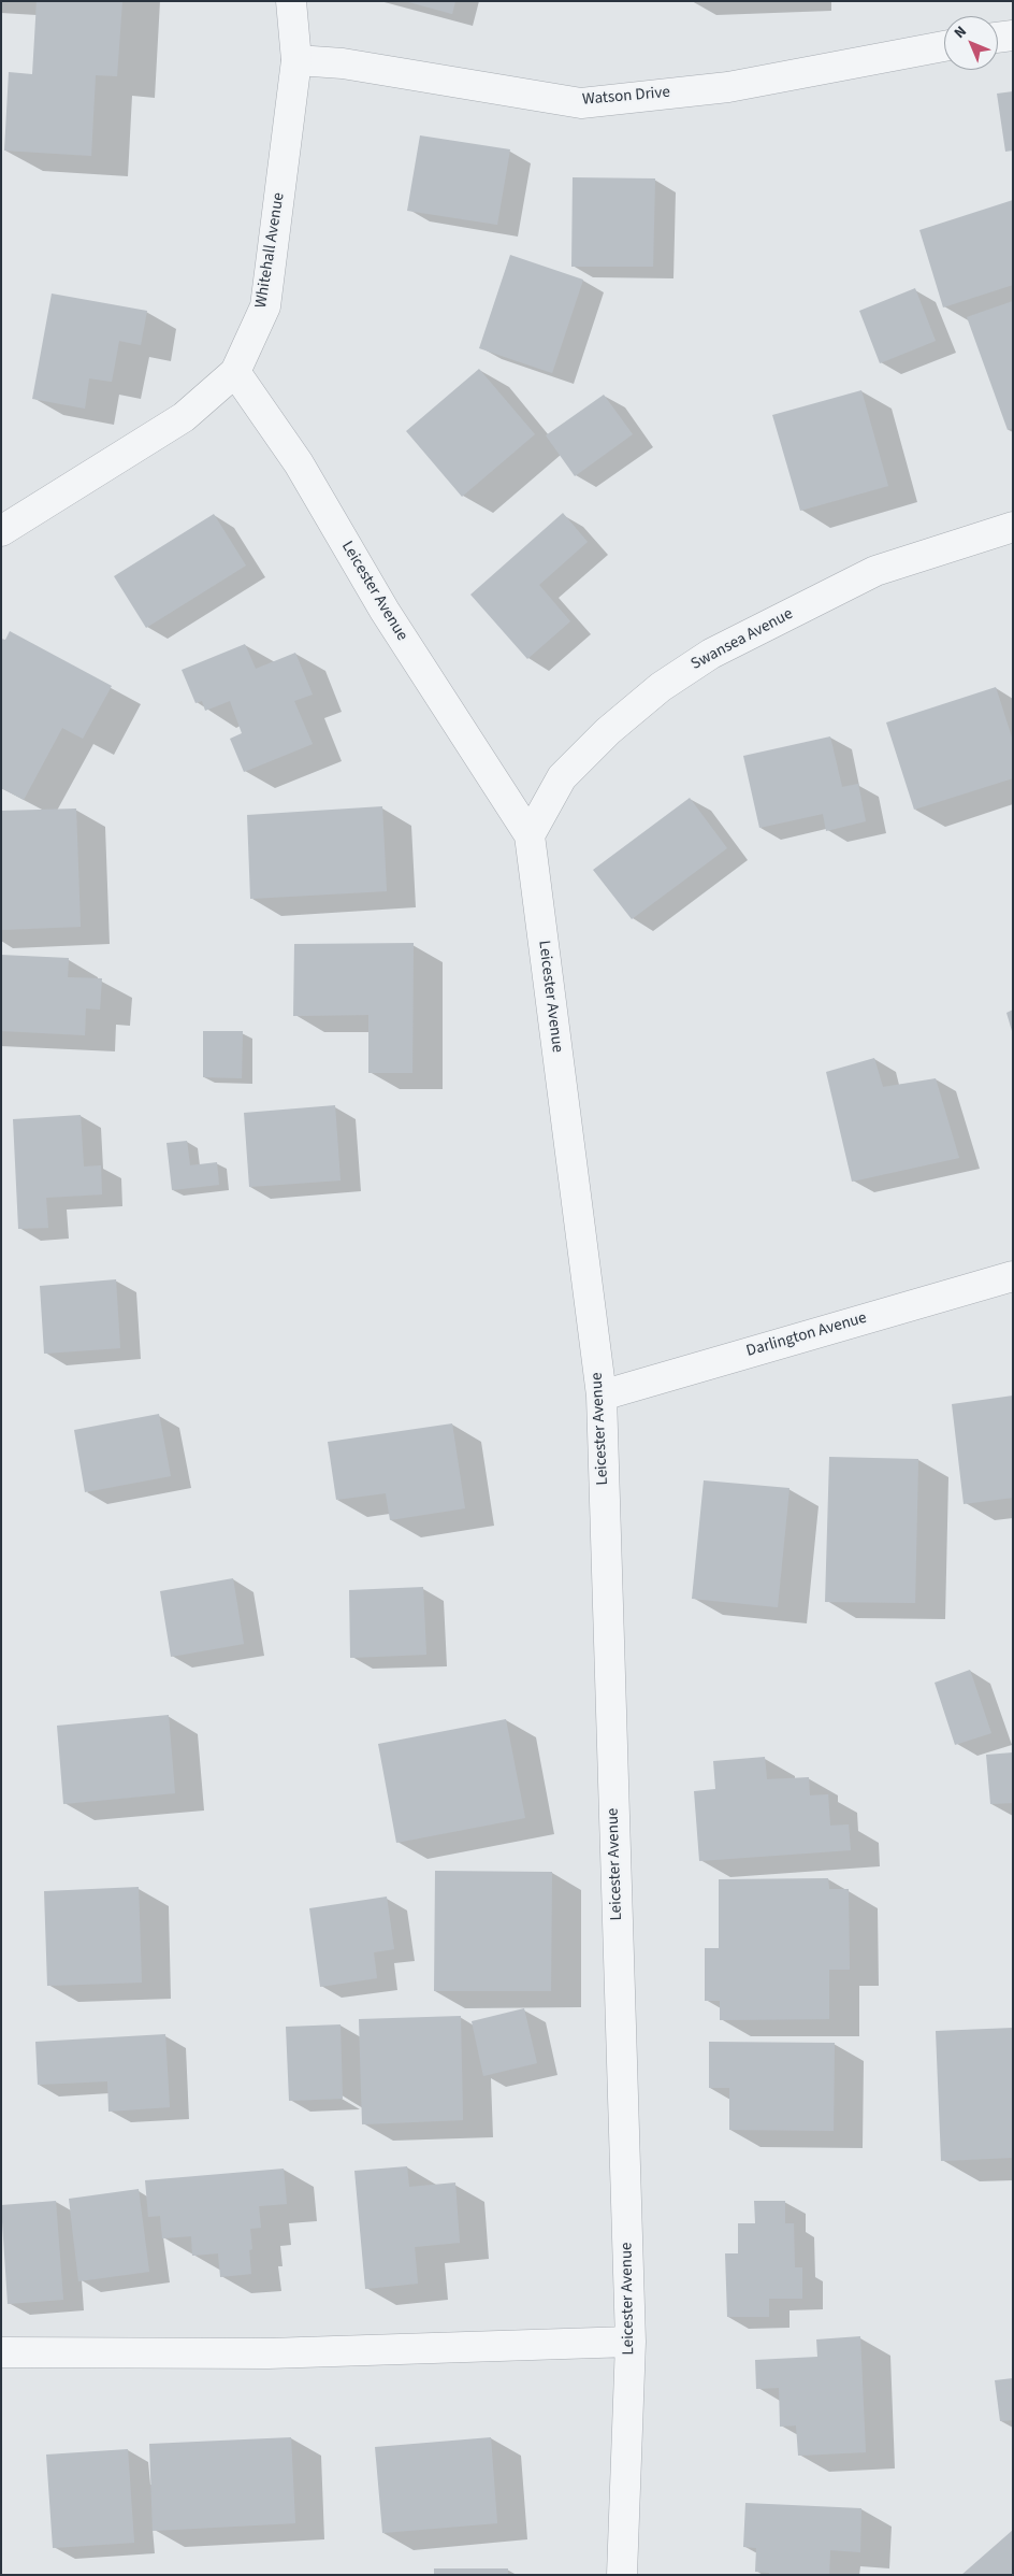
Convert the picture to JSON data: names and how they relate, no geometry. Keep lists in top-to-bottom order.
{
  "streets": {
    "street": [
      "Watson Drive",
      "Whitehall Avenue",
      "Leicester Avenue",
      "Swansea Avenue",
      "Darlington Avenue"
    ]
  },
  "crossings": [
    ["Watson Drive", "Whitehall Avenue"],
    ["Whitehall Avenue", "Leicester Avenue"],
    ["Leicester Avenue", "Swansea Avenue"],
    ["Leicester Avenue", "Darlington Avenue"]
  ],
  "north": "top left"
}
